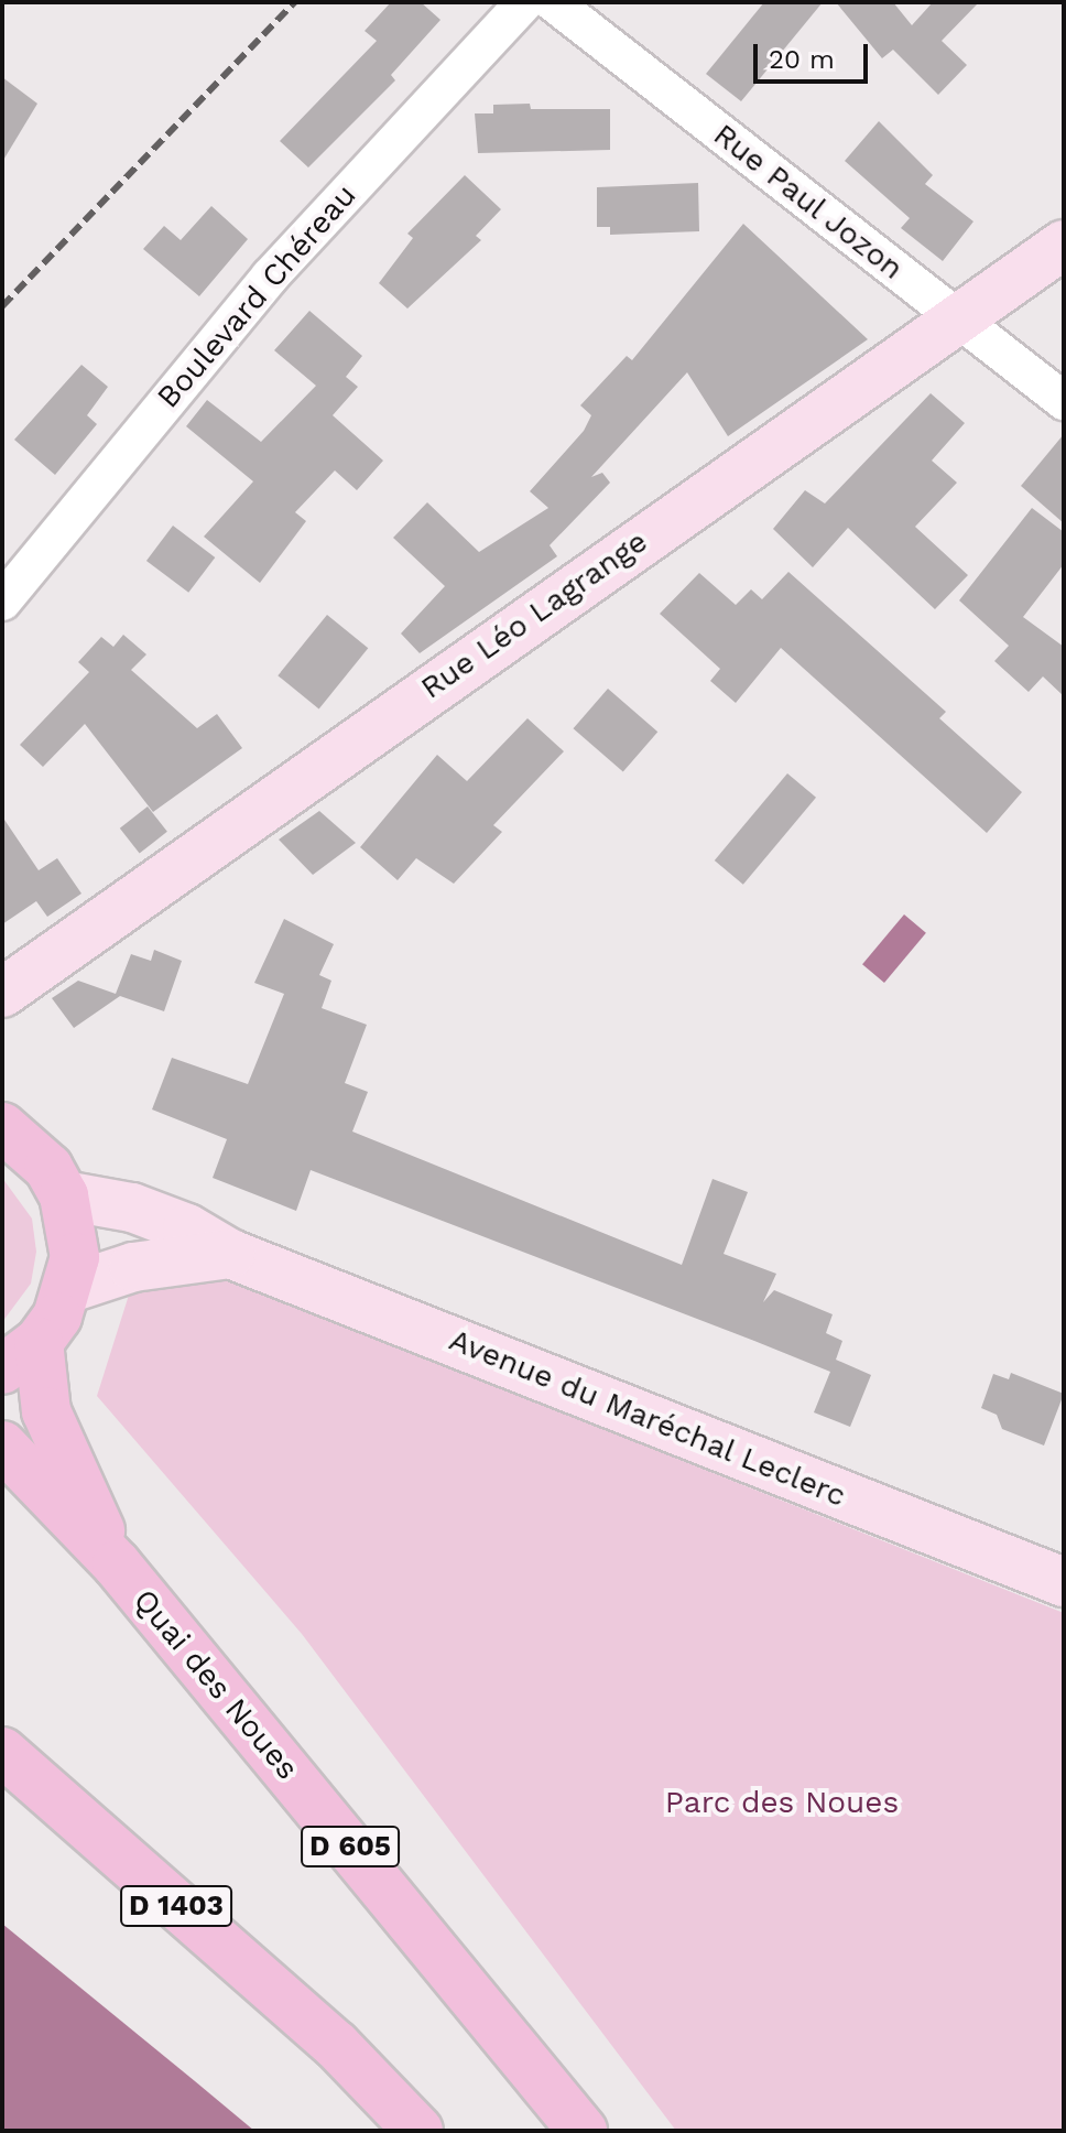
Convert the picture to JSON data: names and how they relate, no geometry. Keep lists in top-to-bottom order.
{
  "streets": {
    "main road": [
      "Rue Léo Lagrange",
      "Avenue du Maréchal Leclerc",
      "Quai des Noues",
      "D 605",
      "D 1403"
    ],
    "street": ["Rue Paul Jozon", "Boulevard Chéreau"]
  },
  "crossings": [
    ["Rue Paul Jozon", "Rue Léo Lagrange"],
    ["Quai des Noues", "D 605"]
  ],
  "parks": ["Parc des Noues"],
  "scale_bar": "20 m"
}
